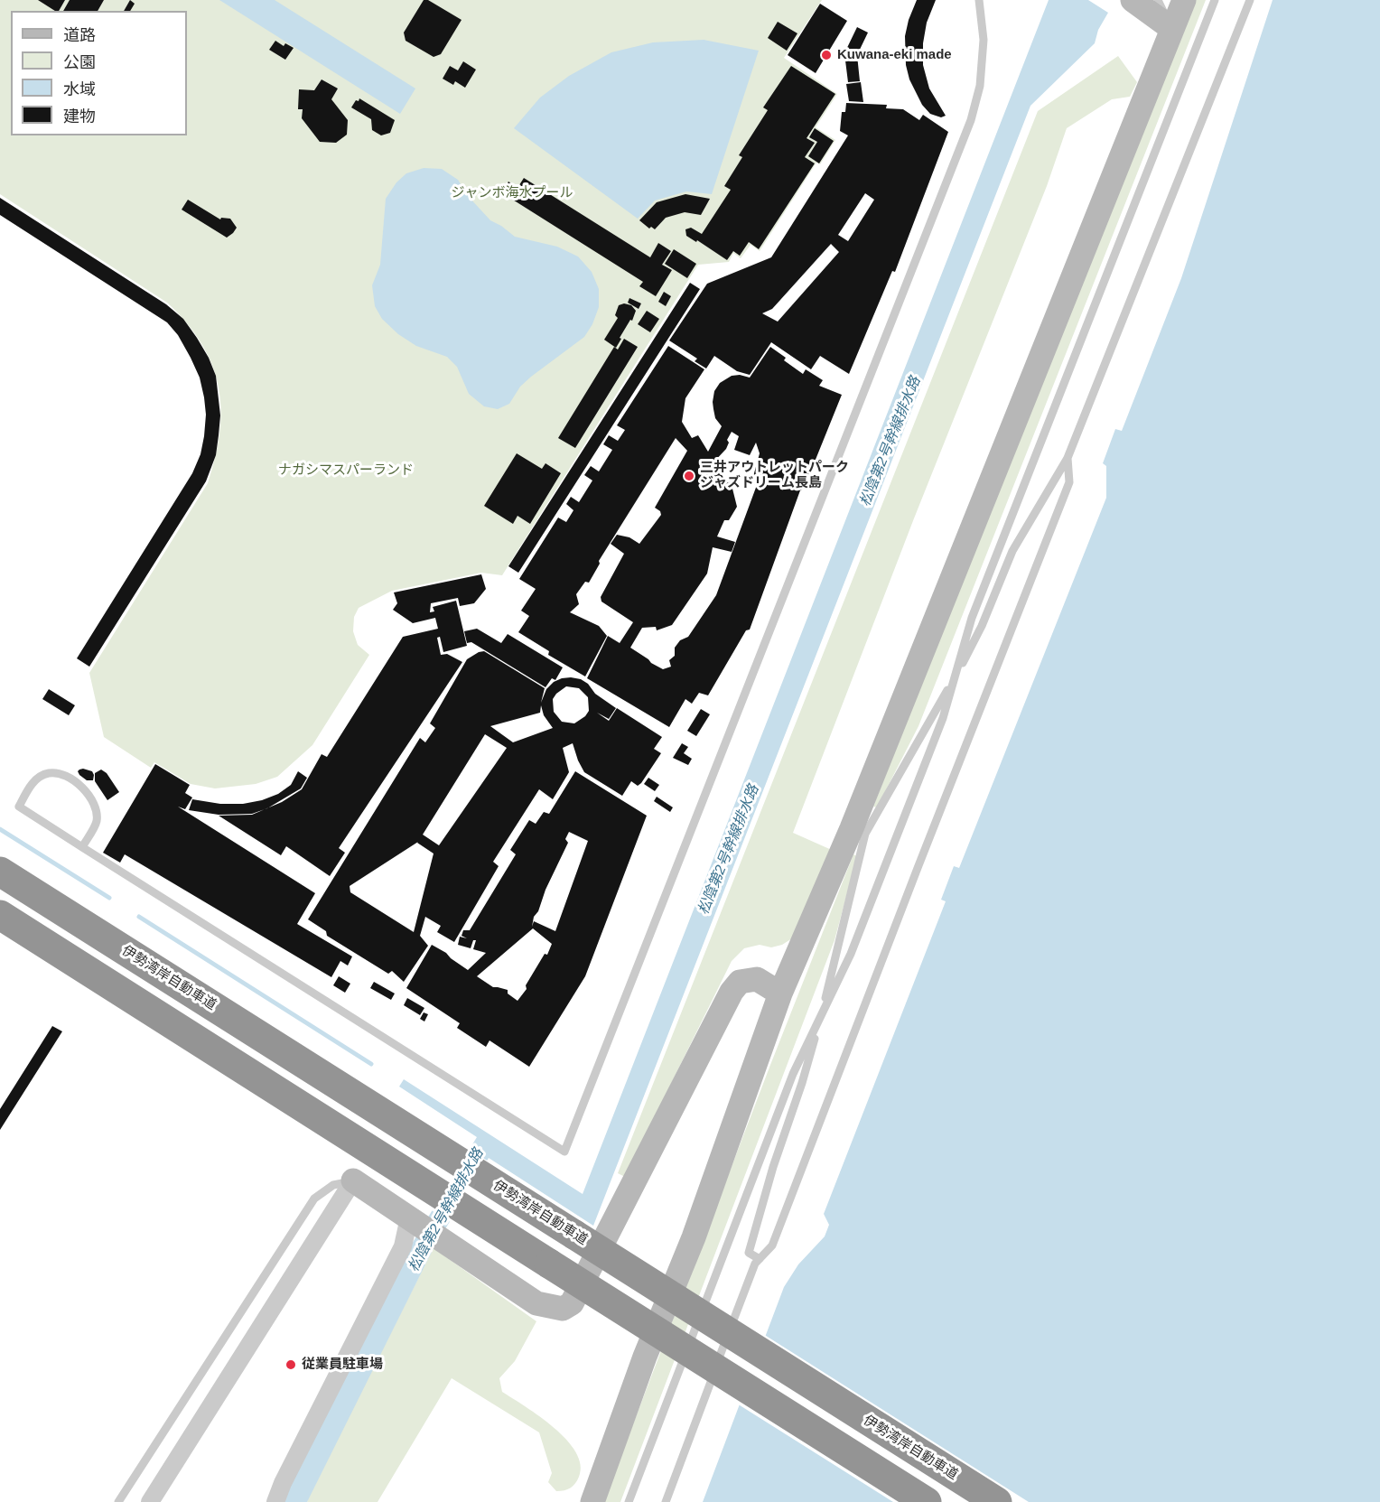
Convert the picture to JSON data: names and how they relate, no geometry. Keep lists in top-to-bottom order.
{
  "streets": {
    "highway": ["伊勢湾岸自動車道"]
  },
  "water": ["松陰第2号幹線排水路"],
  "parks": ["ジャンボ海水プール", "ナガシマスパーランド"],
  "places": ["Kuwana-eki made", "三井アウトレットパーク ジャズドリーム長島", "従業員駐車場"],
  "legend": [
    "道路",
    "公園",
    "水域",
    "建物"
  ]
}
